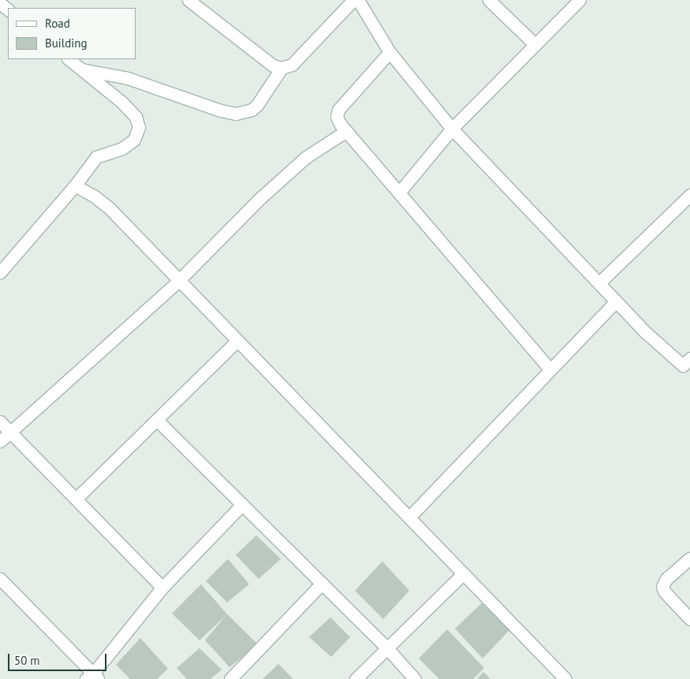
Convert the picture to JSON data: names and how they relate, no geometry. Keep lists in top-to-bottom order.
{
  "legend": ["Road", "Building"],
  "scale_bar": "50 m"
}
